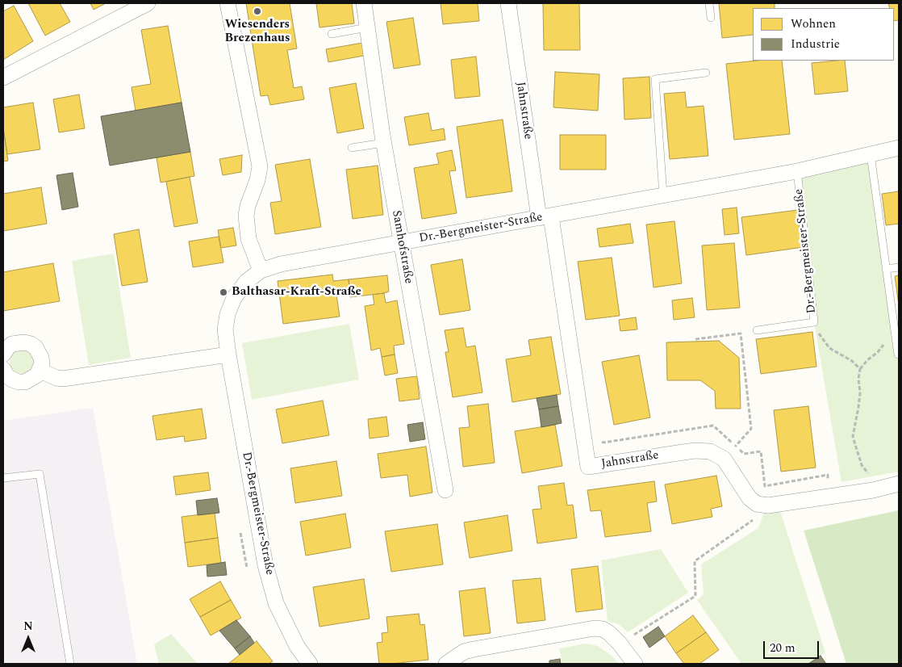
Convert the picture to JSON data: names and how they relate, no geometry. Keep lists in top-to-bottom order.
{
  "streets": {
    "street": ["Jahnstraße", "Dr.-Bergmeister-Straße", "Samhofstraße"]
  },
  "crossings": [
    ["Jahnstraße", "Dr.-Bergmeister-Straße"],
    ["Dr.-Bergmeister-Straße", "Samhofstraße"]
  ],
  "places": ["Wiesenders Brezenhaus", "Balthasar-Kraft-Straße"],
  "legend": ["Wohnen", "Industrie"],
  "scale_bar": "20 m",
  "north": "top"
}
